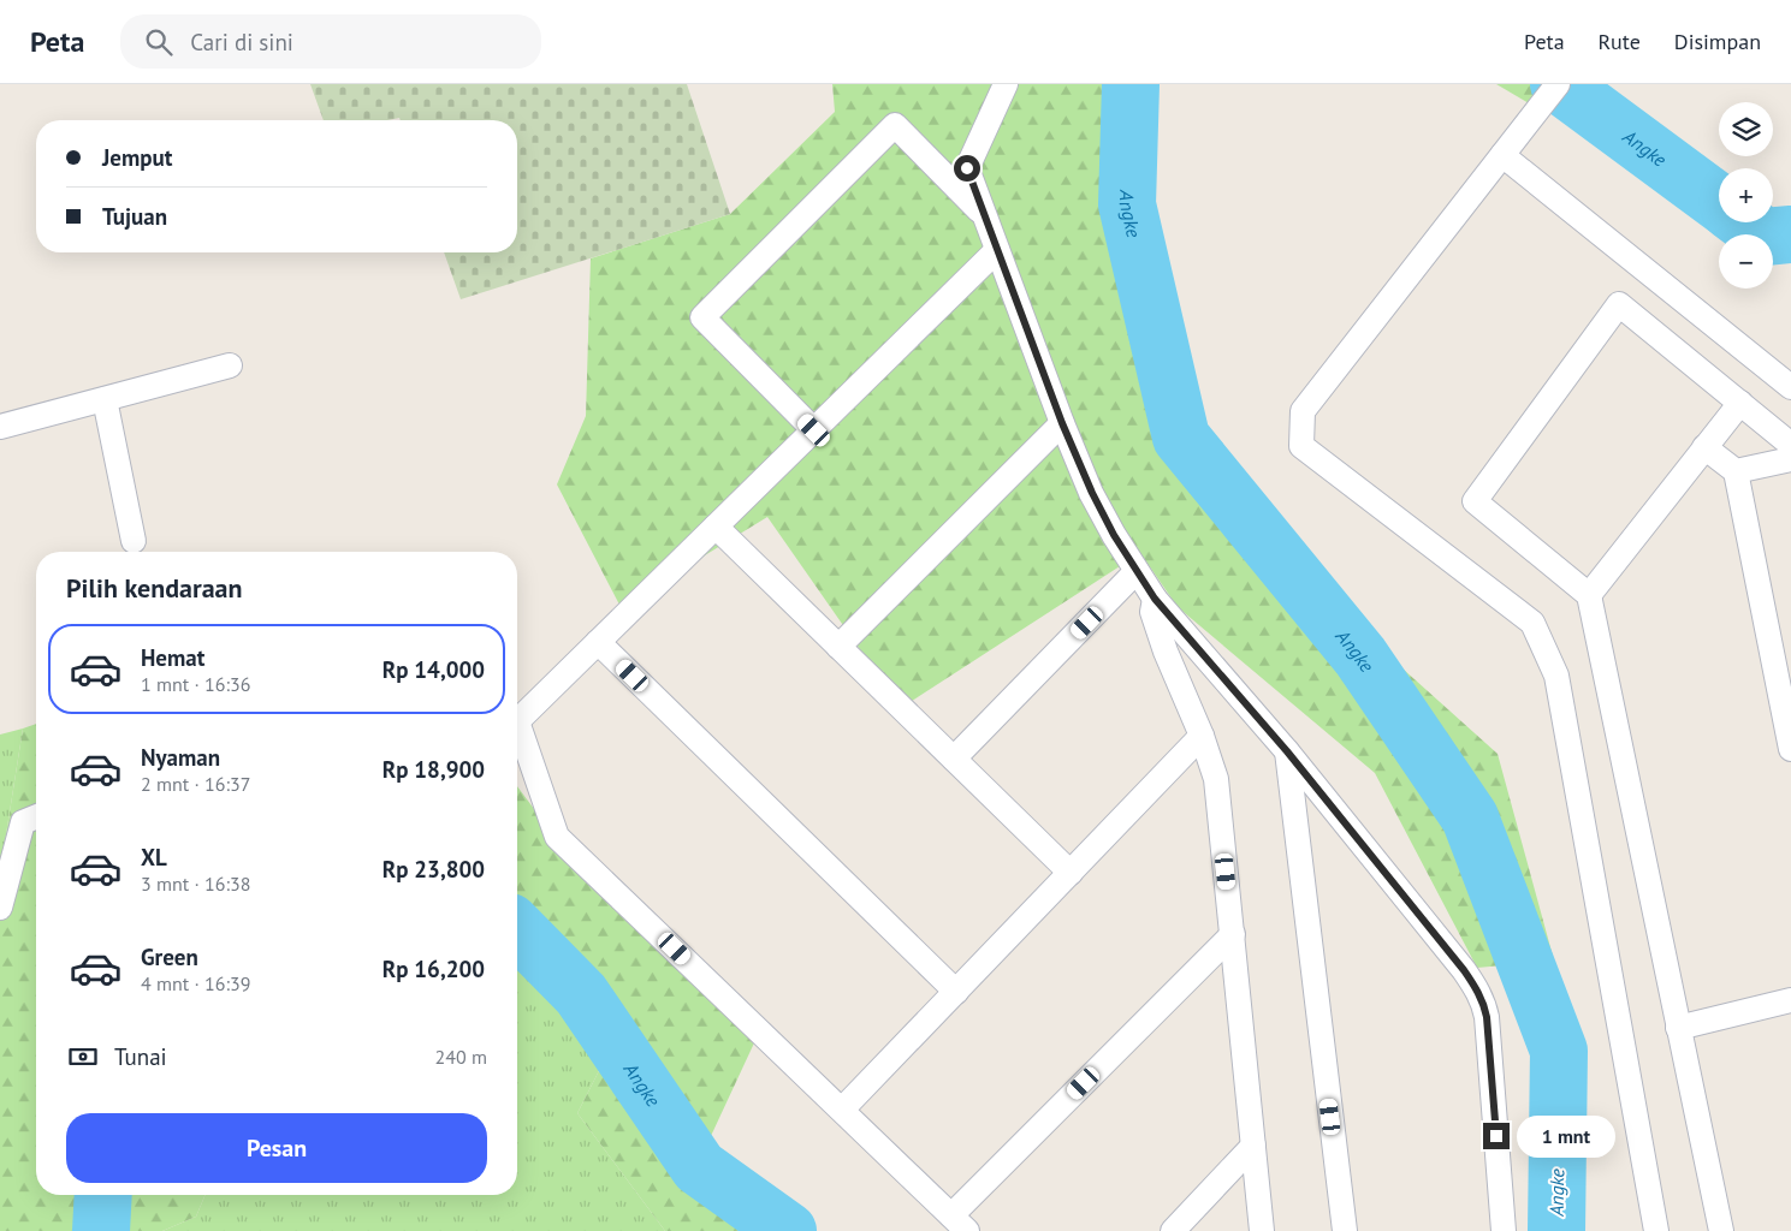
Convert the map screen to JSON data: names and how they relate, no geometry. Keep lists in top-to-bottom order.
{
  "water": ["Angke"],
  "page": {
    "header": "Peta",
    "search": "Cari di sini",
    "nav": ["Peta", "Rute", "Disimpan"],
    "map_buttons": ["+", "−"],
    "banner": ["Jemput", "Tujuan"],
    "heading": "Pilih kendaraan",
    "list": [
      {
        "name": "Hemat",
        "note": "1 mnt · 16:36",
        "value": "Rp 14,000"
      },
      {
        "name": "Nyaman",
        "note": "2 mnt · 16:37",
        "value": "Rp 18,900"
      },
      {
        "name": "XL",
        "note": "3 mnt · 16:38",
        "value": "Rp 23,800"
      },
      {
        "name": "Green",
        "note": "4 mnt · 16:39",
        "value": "Rp 16,200"
      }
    ],
    "pay": ["Tunai", "240 m"],
    "buttons": "Pesan",
    "bubble": "1 mnt"
  }
}
